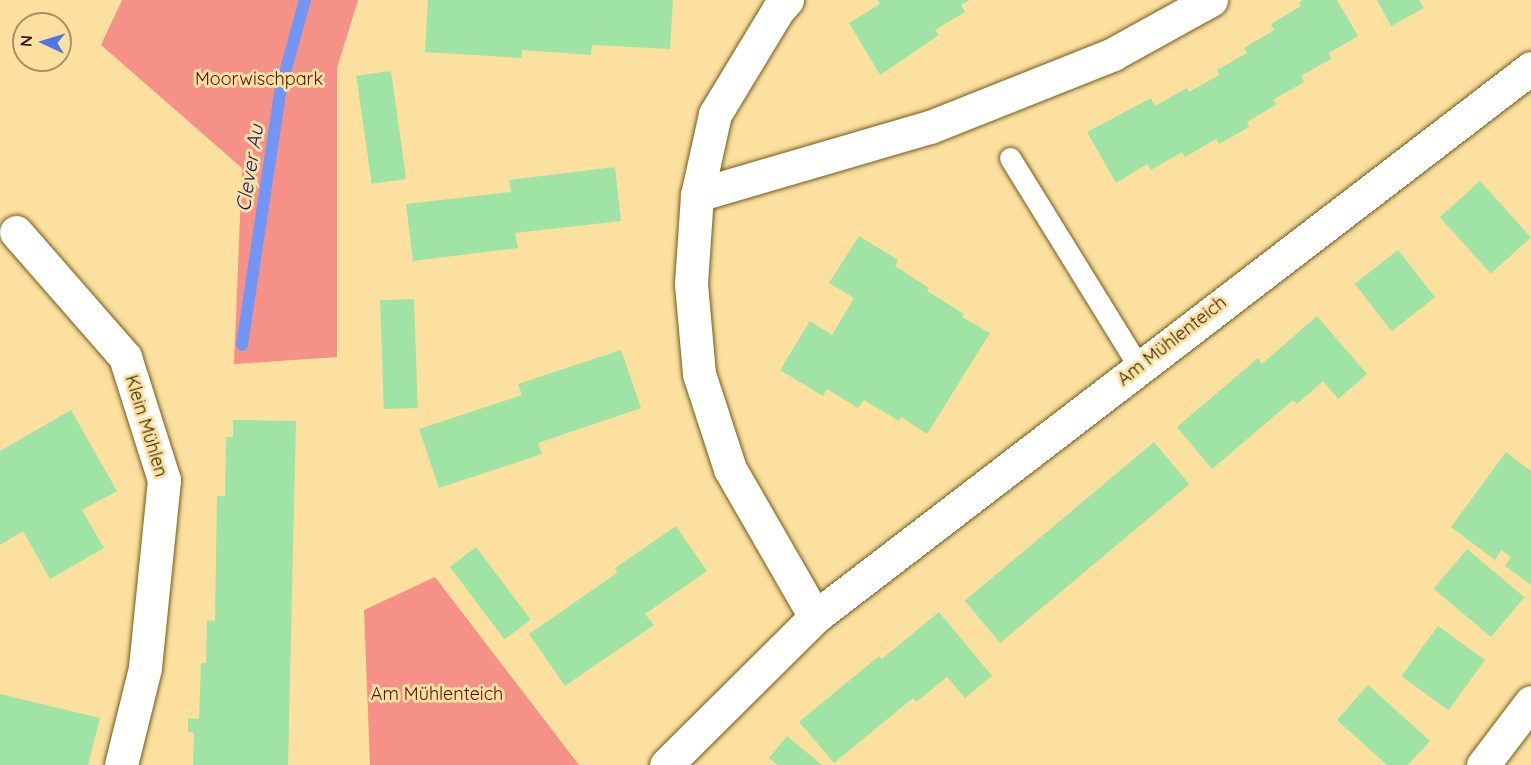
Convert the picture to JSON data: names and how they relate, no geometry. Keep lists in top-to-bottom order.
{
  "streets": {
    "street": ["Am Mühlenteich", "Klein Mühlen"]
  },
  "water": ["Clever Au"],
  "parks": ["Moorwischpark", "Am Mühlenteich"],
  "north": "left"
}
